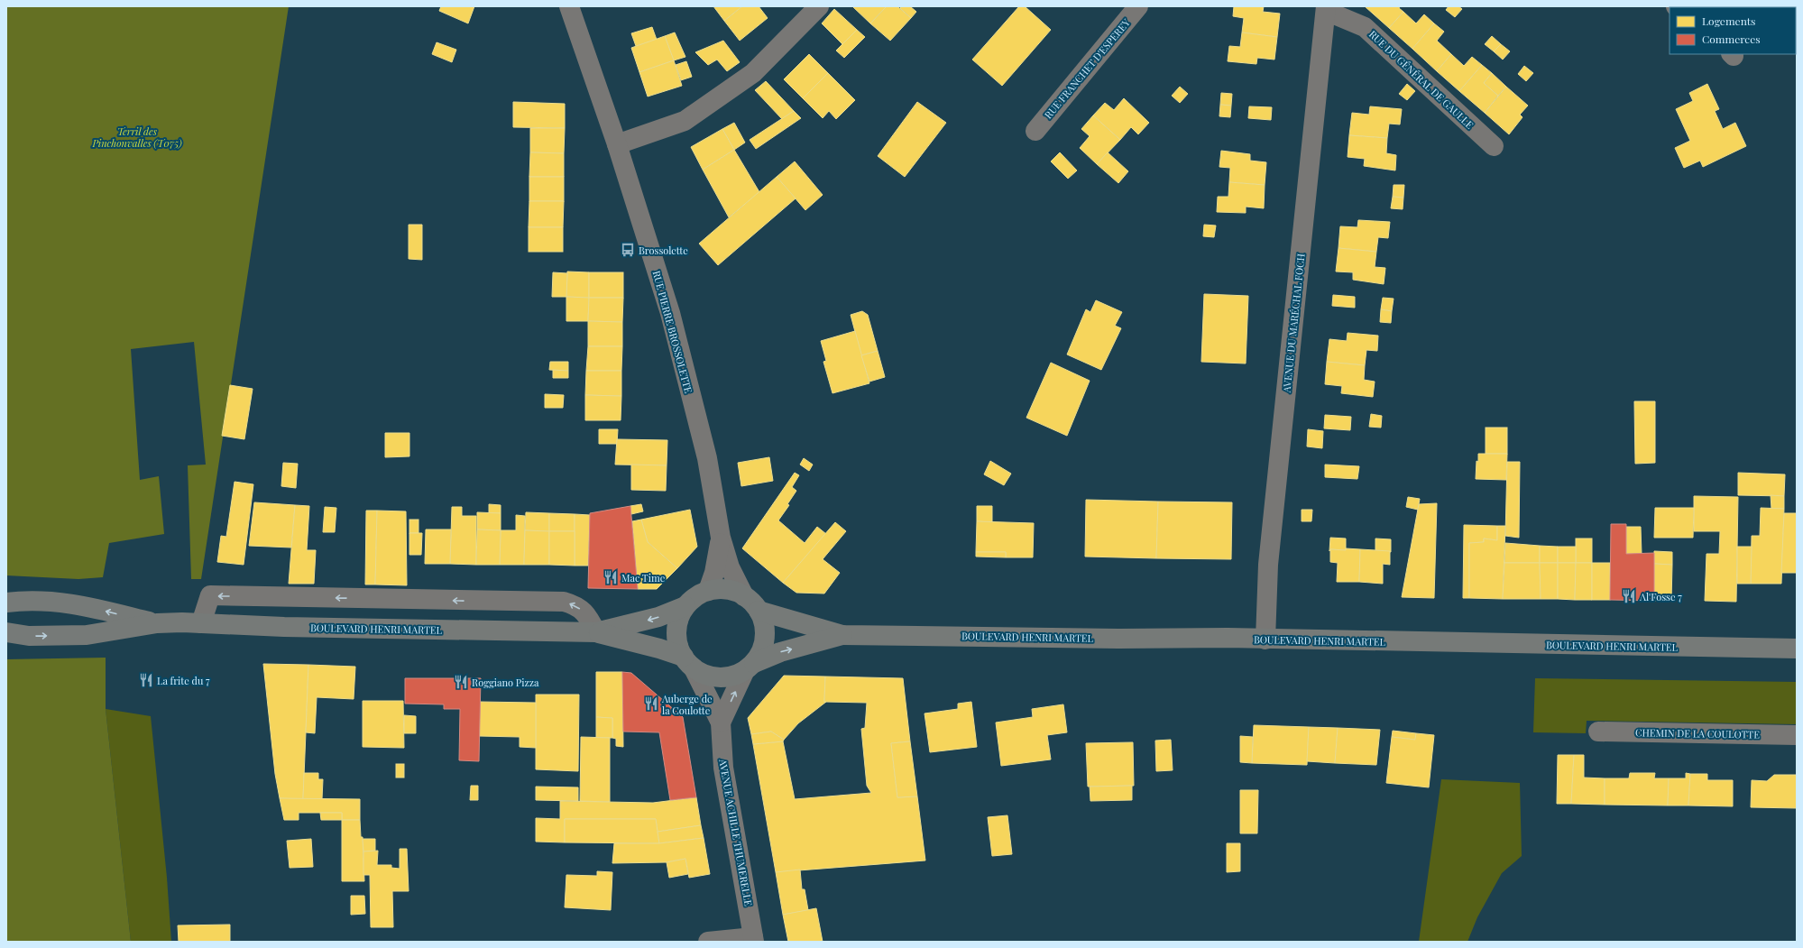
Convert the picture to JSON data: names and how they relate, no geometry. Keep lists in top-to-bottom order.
{
  "streets": {
    "main road": ["BOULEVARD HENRI MARTEL"],
    "street": [
      "RUE FRANCHET D'ESPEREY",
      "RUE DU GÉNÉRAL DE GAULLE",
      "AVENUE DU MARÉCHAL FOCH",
      "RUE PIERRE BROSSOLETTE",
      "CHEMIN DE LA COULOTTE",
      "AVENUE ACHILLE THUMERELLE"
    ]
  },
  "crossings": [
    ["RUE DU GÉNÉRAL DE GAULLE", "AVENUE DU MARÉCHAL FOCH"],
    ["AVENUE DU MARÉCHAL FOCH", "BOULEVARD HENRI MARTEL"],
    ["RUE PIERRE BROSSOLETTE", "BOULEVARD HENRI MARTEL"],
    ["RUE PIERRE BROSSOLETTE", "AVENUE ACHILLE THUMERELLE"],
    ["BOULEVARD HENRI MARTEL", "AVENUE ACHILLE THUMERELLE"]
  ],
  "parks": ["Terril des Pinchonvalles (T075)"],
  "places": {
    "bus stop": ["Brossolette"],
    "restaurant": [
      "Mac Time",
      "Al'Fosse 7",
      "La frite du 7",
      "Roggiano Pizza",
      "Auberge de la Coulotte"
    ]
  },
  "legend": ["Logements", "Commerces"]
}
